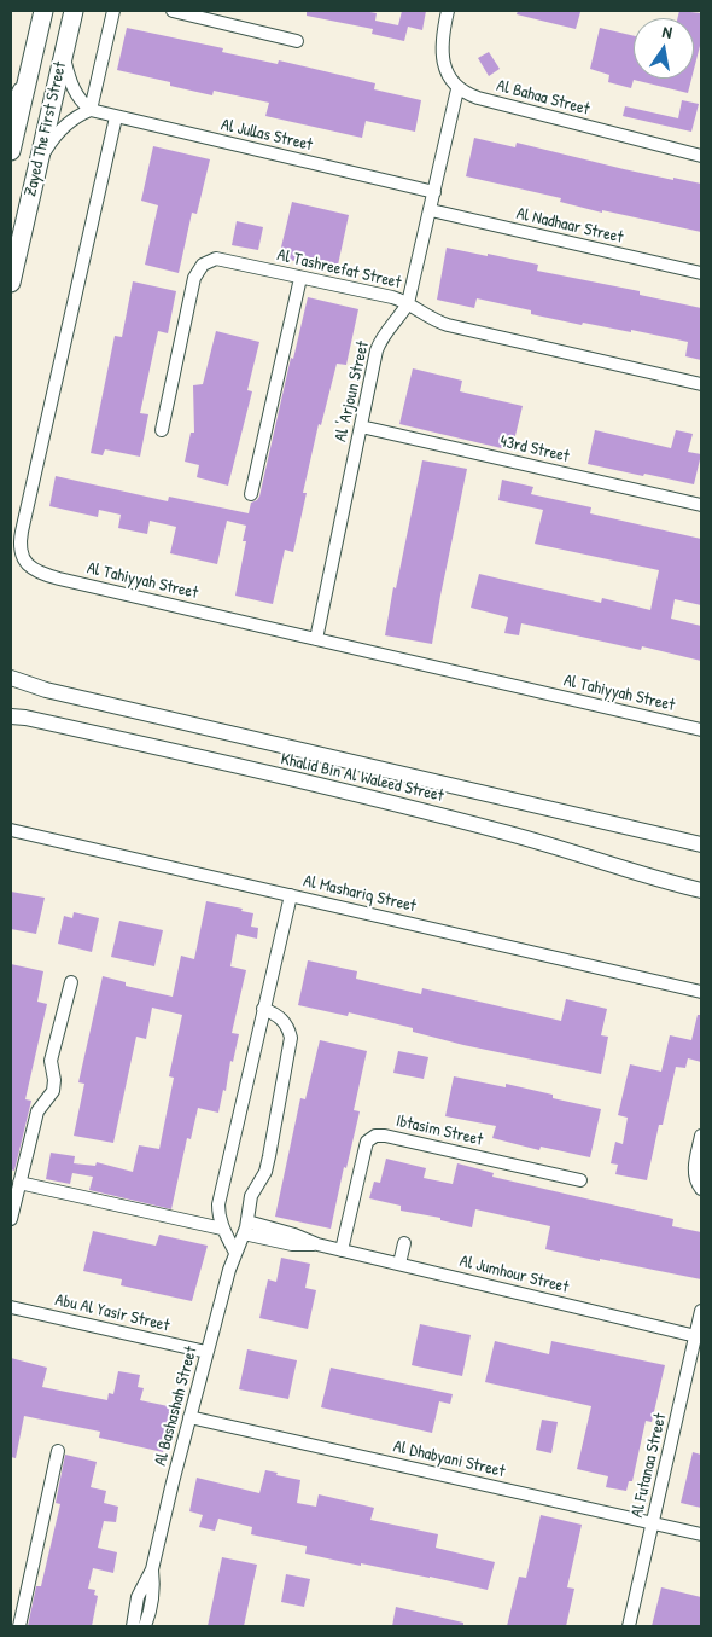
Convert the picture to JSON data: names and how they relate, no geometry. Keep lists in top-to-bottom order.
{
  "streets": {
    "main road": ["Zayed The First Street"],
    "street": [
      "Al Bahaa Street",
      "Al Jullas Street",
      "Al Nadhaar Street",
      "Al Tashreefat Street",
      "Al 'Arjoun Street",
      "43rd Street",
      "Al Tahiyyah Street",
      "Khalid Bin Al Waleed Street",
      "Al Mashariq Street",
      "Ibtasim Street",
      "Al Jumhour Street",
      "Abu Al Yasir Street",
      "Al Bashashah Street",
      "Al Dhabyani Street",
      "Al Futanaa Street"
    ]
  },
  "crossings": [
    ["Al Bahaa Street", "Al 'Arjoun Street"],
    ["Al Jullas Street", "Al 'Arjoun Street"],
    ["Al Jullas Street", "Al Tahiyyah Street"],
    ["Al Nadhaar Street", "Al 'Arjoun Street"],
    ["Al Tashreefat Street", "Al 'Arjoun Street"],
    ["Al 'Arjoun Street", "43rd Street"],
    ["Al 'Arjoun Street", "Al Tahiyyah Street"],
    ["Ibtasim Street", "Al Jumhour Street"],
    ["Al Jumhour Street", "Al Bashashah Street"],
    ["Al Jumhour Street", "Al Futanaa Street"],
    ["Abu Al Yasir Street", "Al Bashashah Street"],
    ["Al Bashashah Street", "Al Dhabyani Street"],
    ["Al Dhabyani Street", "Al Futanaa Street"]
  ],
  "north": "top"
}
